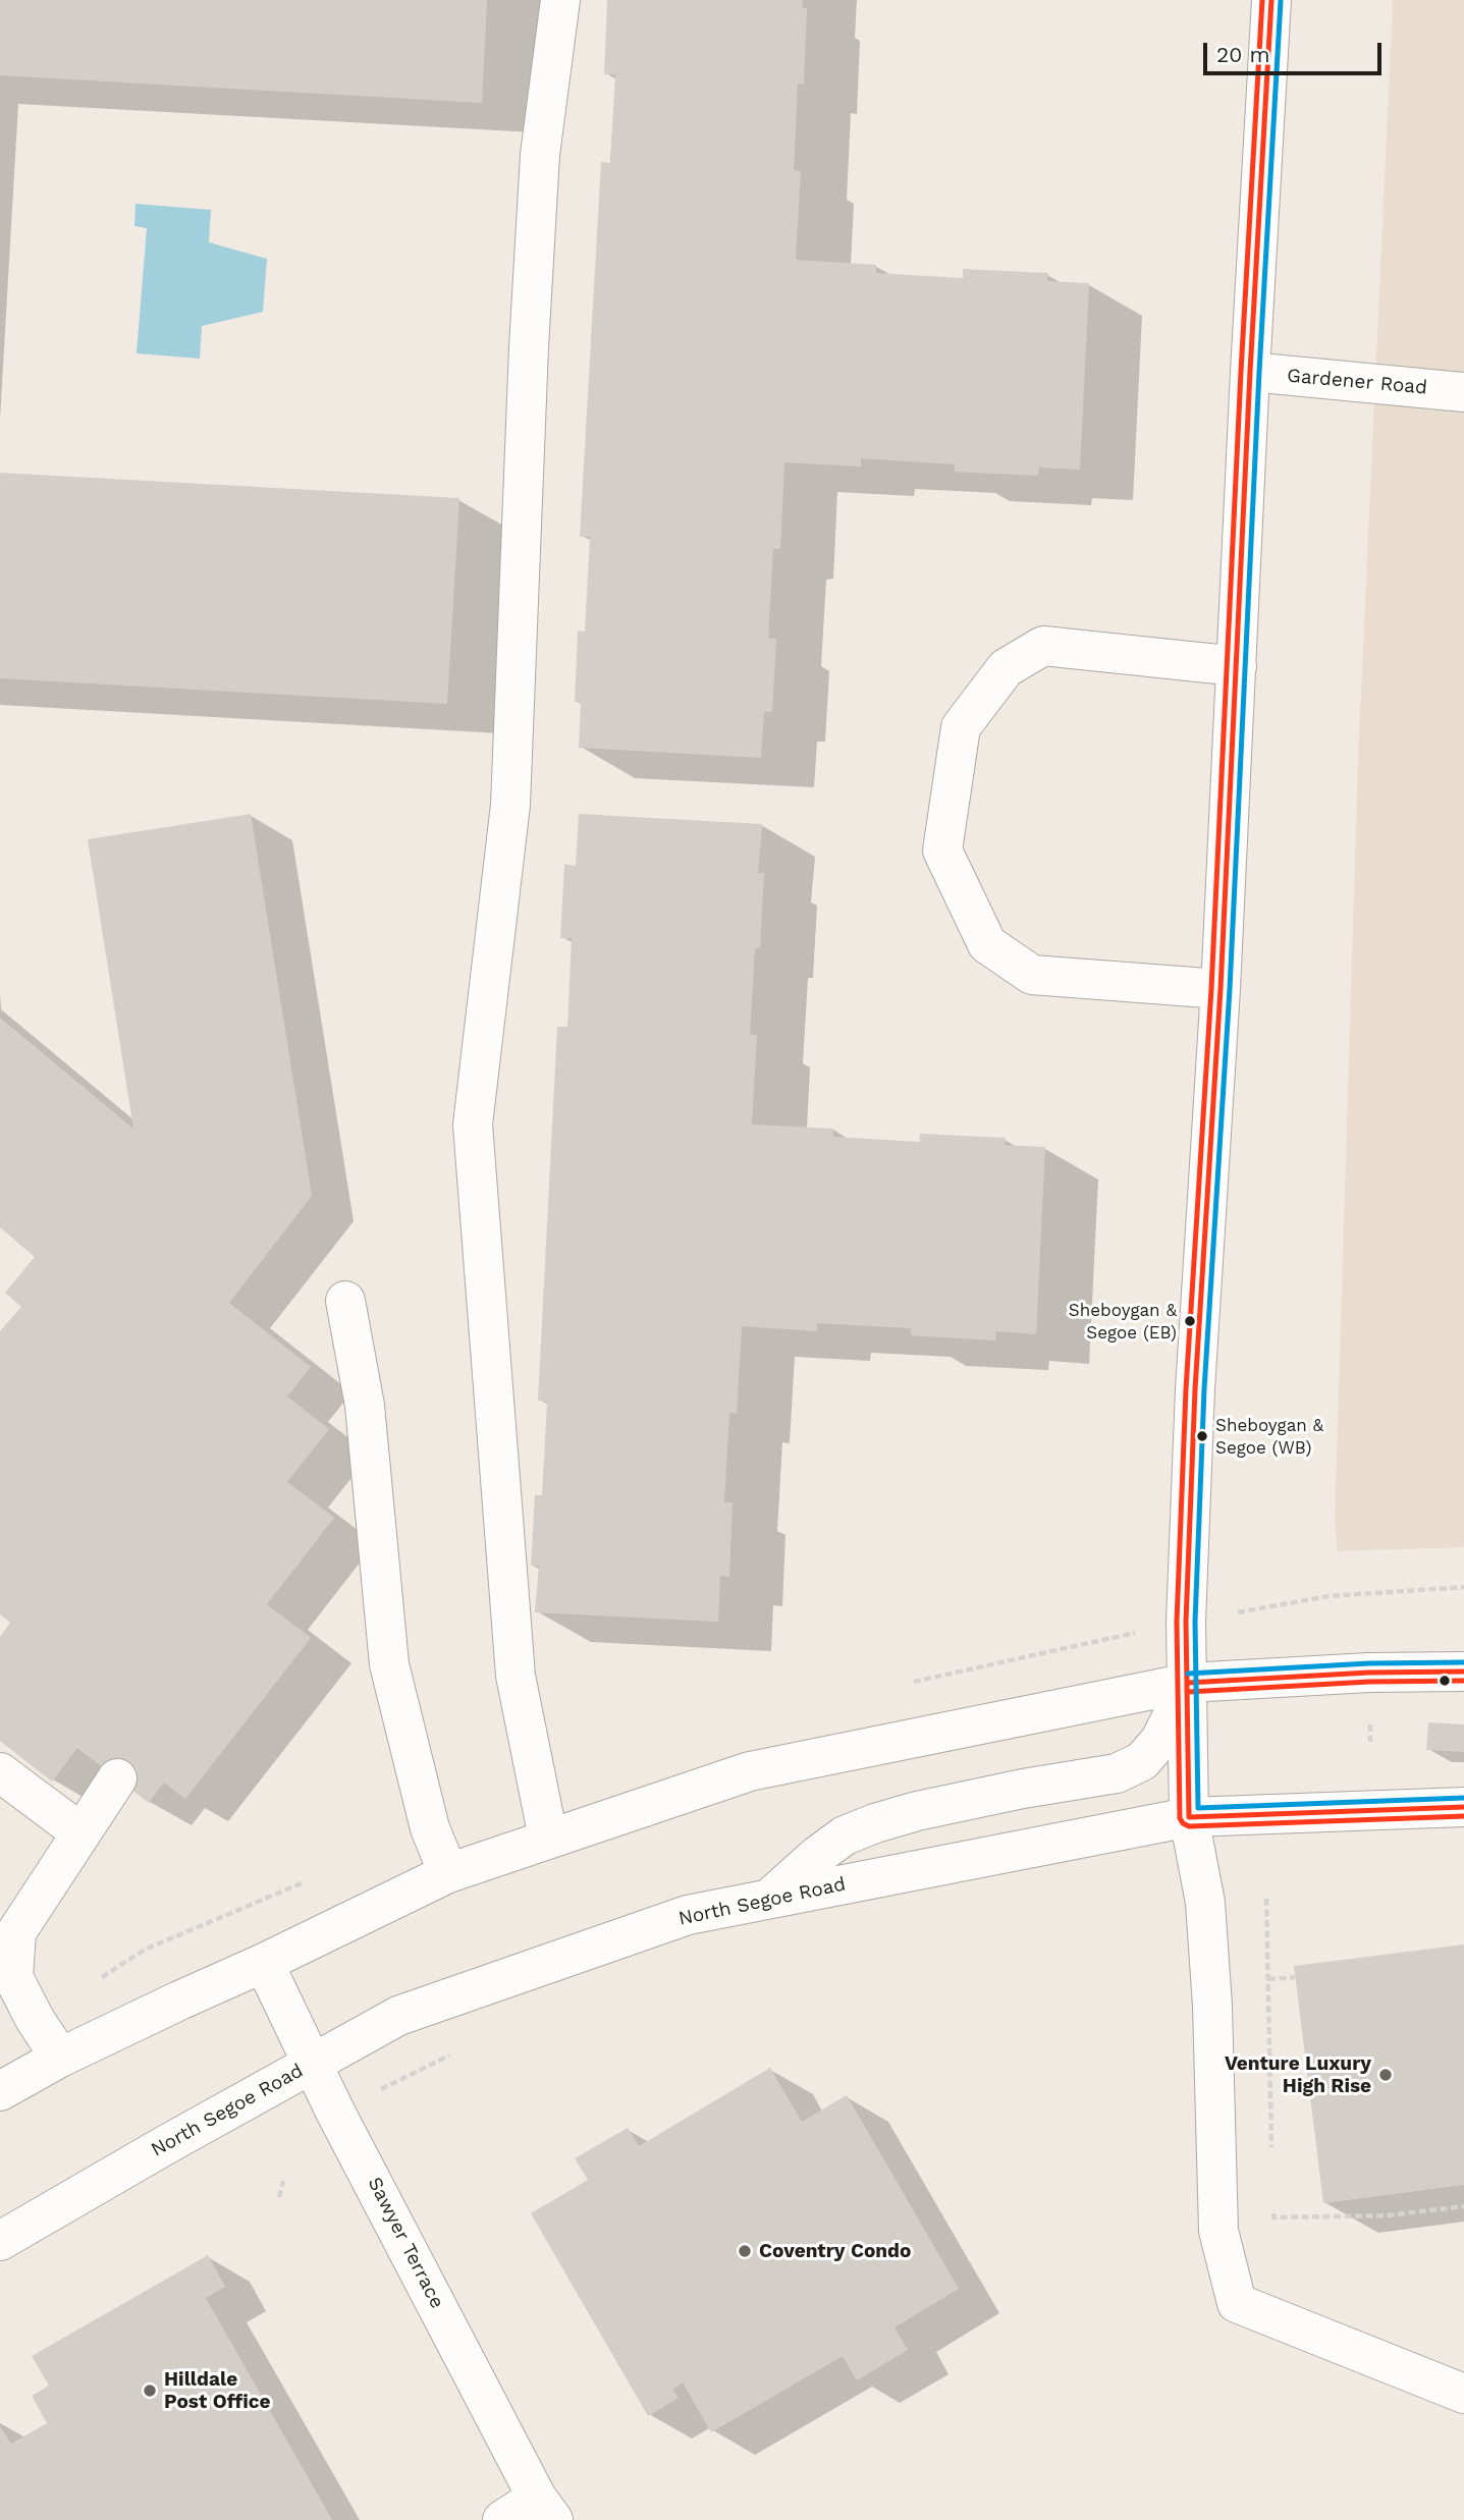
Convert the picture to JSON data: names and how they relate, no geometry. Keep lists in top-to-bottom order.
{
  "streets": {
    "street": ["Gardener Road", "North Segoe Road", "Sawyer Terrace"]
  },
  "crossings": [
    ["North Segoe Road", "Sawyer Terrace"]
  ],
  "places": [
    "Sheboygan & Segoe (EB)",
    "Sheboygan & Segoe (WB)",
    "Venture Luxury High Rise",
    "Coventry Condo",
    "Hilldale Post Office"
  ],
  "scale_bar": "20 m"
}
